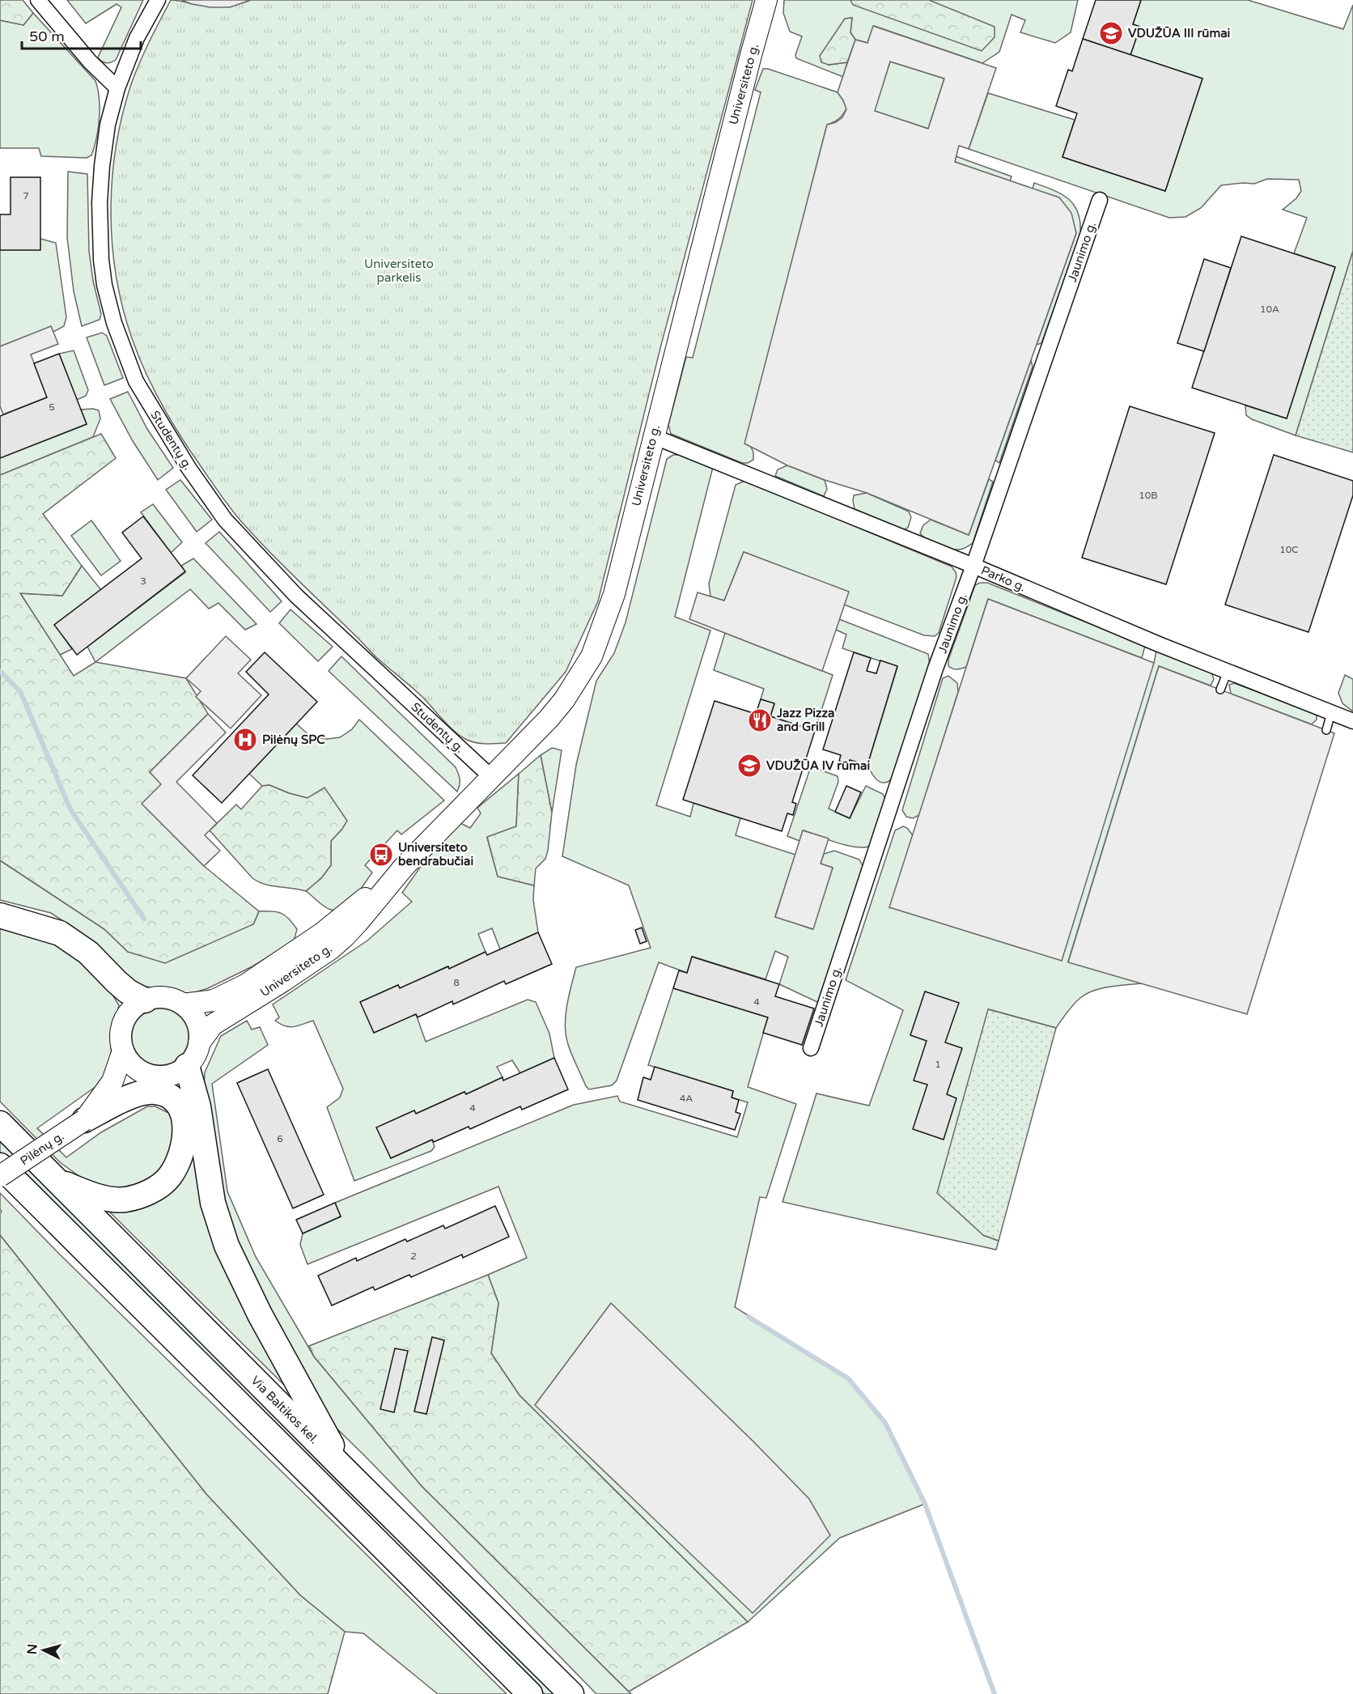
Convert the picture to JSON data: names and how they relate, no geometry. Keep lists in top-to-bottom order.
{
  "streets": {
    "highway": ["Via Baltikos kel."],
    "main road": ["Universiteto g.", "Pilėnų g."],
    "street": ["Jaunimo g.", "Studentų g.", "Parko g."]
  },
  "crossings": [
    ["Universiteto g.", "Studentų g."],
    ["Universiteto g.", "Parko g."],
    ["Universiteto g.", "Pilėnų g."],
    ["Jaunimo g.", "Parko g."]
  ],
  "parks": ["Universiteto parkelis"],
  "places": {
    "school or university": ["VDUŽŪA III rūmai", "VDUŽŪA IV rūmai"],
    "restaurant": ["Jazz Pizza and Grill"],
    "hospital": ["Pilėnų SPC"],
    "bus stop": ["Universiteto bendrabučiai"]
  },
  "house_numbers": [
    "7",
    "10A",
    "5",
    "10B",
    "10C",
    "3",
    "8",
    "4",
    "1",
    "4A",
    "4",
    "6",
    "2"
  ],
  "scale_bar": "50 m",
  "north": "left"
}
